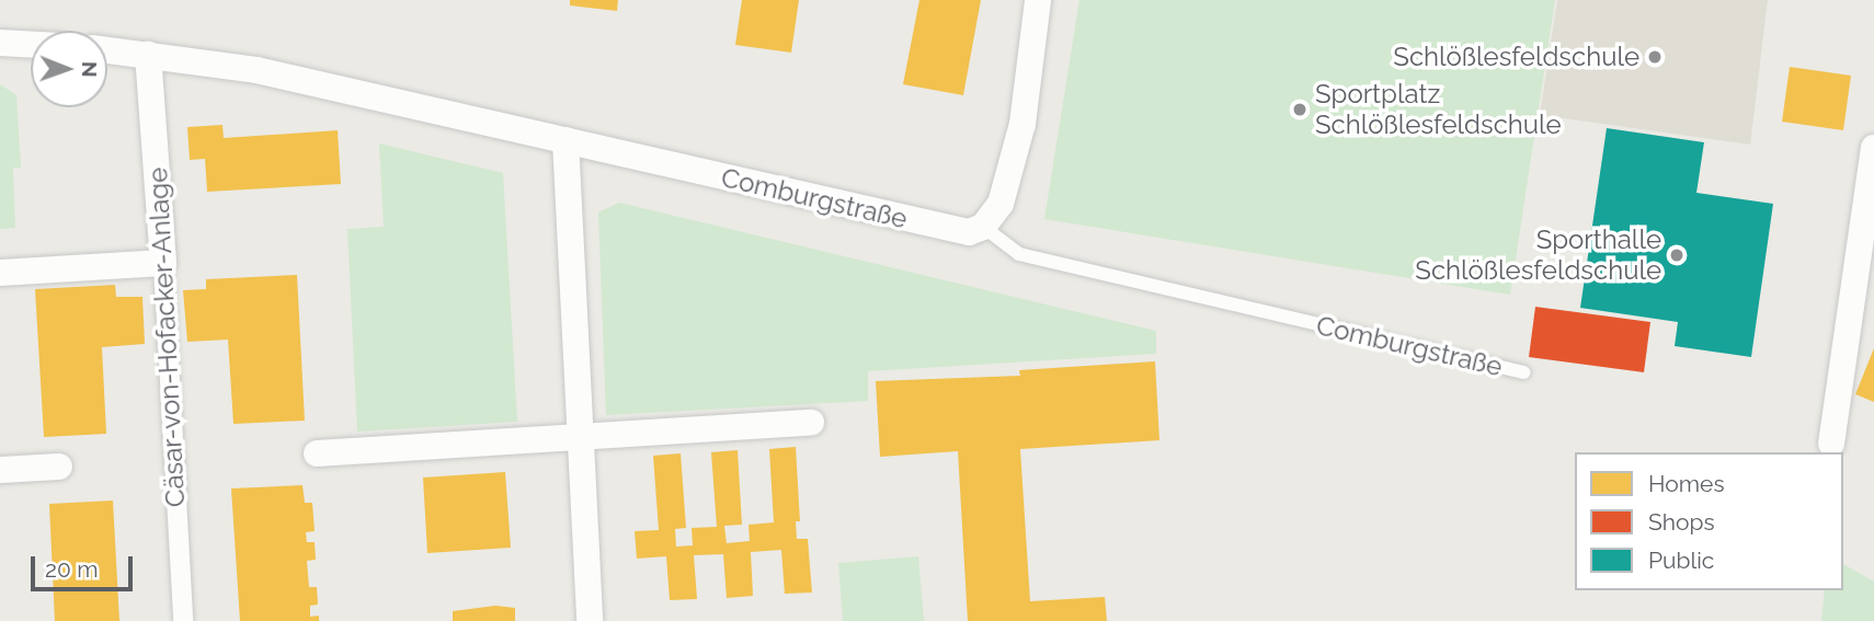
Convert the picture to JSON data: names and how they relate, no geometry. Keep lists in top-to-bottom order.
{
  "streets": {
    "street": ["Comburgstraße", "Cäsar-von-Hofacker-Anlage"]
  },
  "crossings": [
    ["Comburgstraße", "Cäsar-von-Hofacker-Anlage"]
  ],
  "places": ["Schlößlesfeldschule", "Sportplatz Schlößlesfeldschule", "Sporthalle Schlößlesfeldschule"],
  "legend": ["Homes", "Shops", "Public"],
  "scale_bar": "20 m",
  "north": "right"
}
